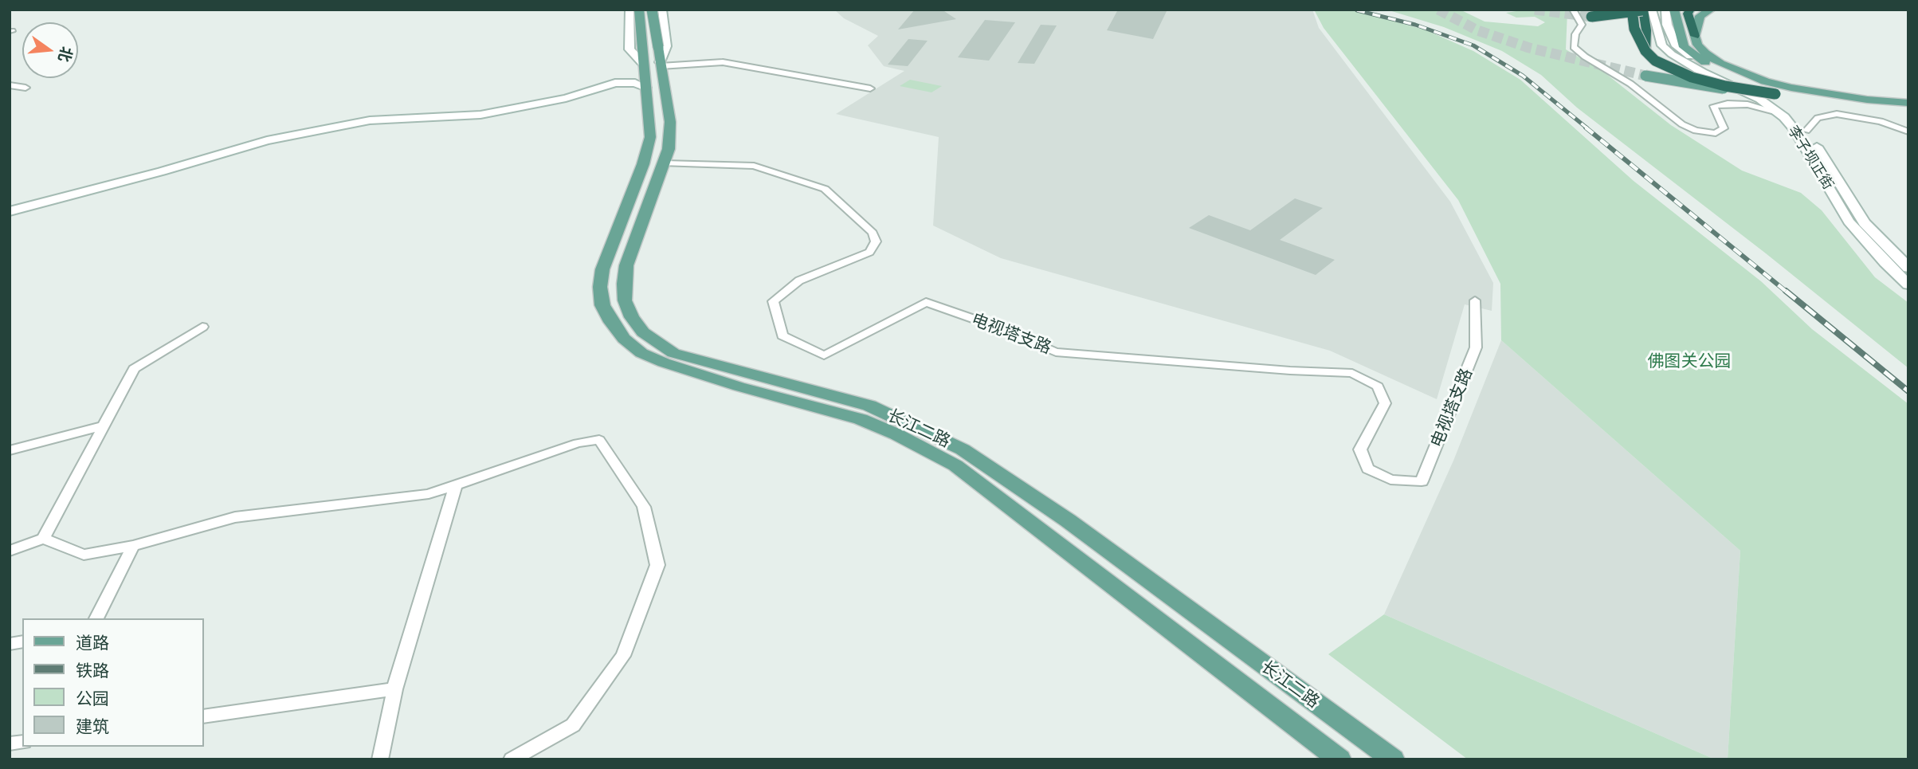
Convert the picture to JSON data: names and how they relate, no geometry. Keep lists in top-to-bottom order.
{
  "streets": {
    "main road": ["李子坝正街", "长江二路"],
    "street": ["电视塔支路"]
  },
  "crossings": [
    ["电视塔支路", "长江二路"]
  ],
  "parks": ["佛图关公园"],
  "legend": [
    "道路",
    "铁路",
    "公园",
    "建筑"
  ],
  "north": "right"
}
